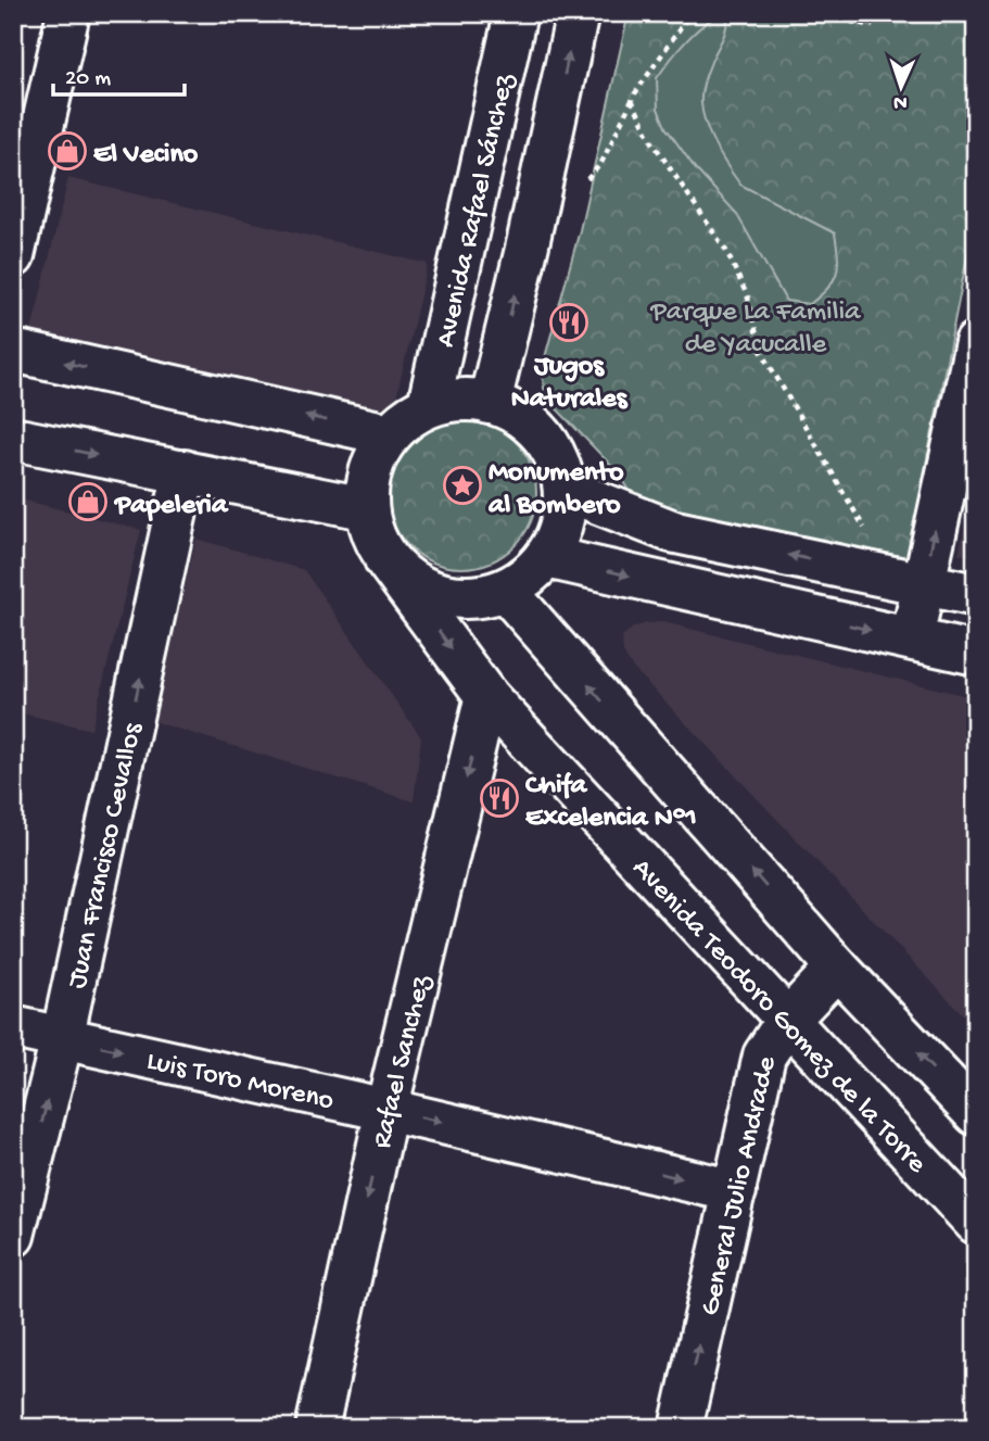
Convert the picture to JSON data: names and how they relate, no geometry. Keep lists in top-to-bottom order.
{
  "streets": {
    "street": [
      "Avenida Rafael Sánchez",
      "Juan Francisco Cevallos",
      "Avenida Teodoro Gomez de la Torre",
      "Rafael Sanchez",
      "Luis Toro Moreno",
      "General Julio Andrade"
    ]
  },
  "crossings": [
    ["Avenida Rafael Sánchez", "Avenida Teodoro Gomez de la Torre"],
    ["Juan Francisco Cevallos", "Luis Toro Moreno"],
    ["Avenida Teodoro Gomez de la Torre", "Rafael Sanchez"],
    ["Avenida Teodoro Gomez de la Torre", "General Julio Andrade"],
    ["Rafael Sanchez", "Luis Toro Moreno"],
    ["Luis Toro Moreno", "General Julio Andrade"]
  ],
  "one_way": [
    "Juan Francisco Cevallos",
    "Rafael Sanchez",
    "Luis Toro Moreno",
    "General Julio Andrade"
  ],
  "parks": ["Parque La Familia de Yacucalle"],
  "places": {
    "shop": ["El Vecino", "Papeleria"],
    "restaurant": ["Jugos Naturales", "Chifa Excelencia N°1"],
    "place": ["Monumento al Bombero"]
  },
  "scale_bar": "20 m",
  "north": "bottom"
}
